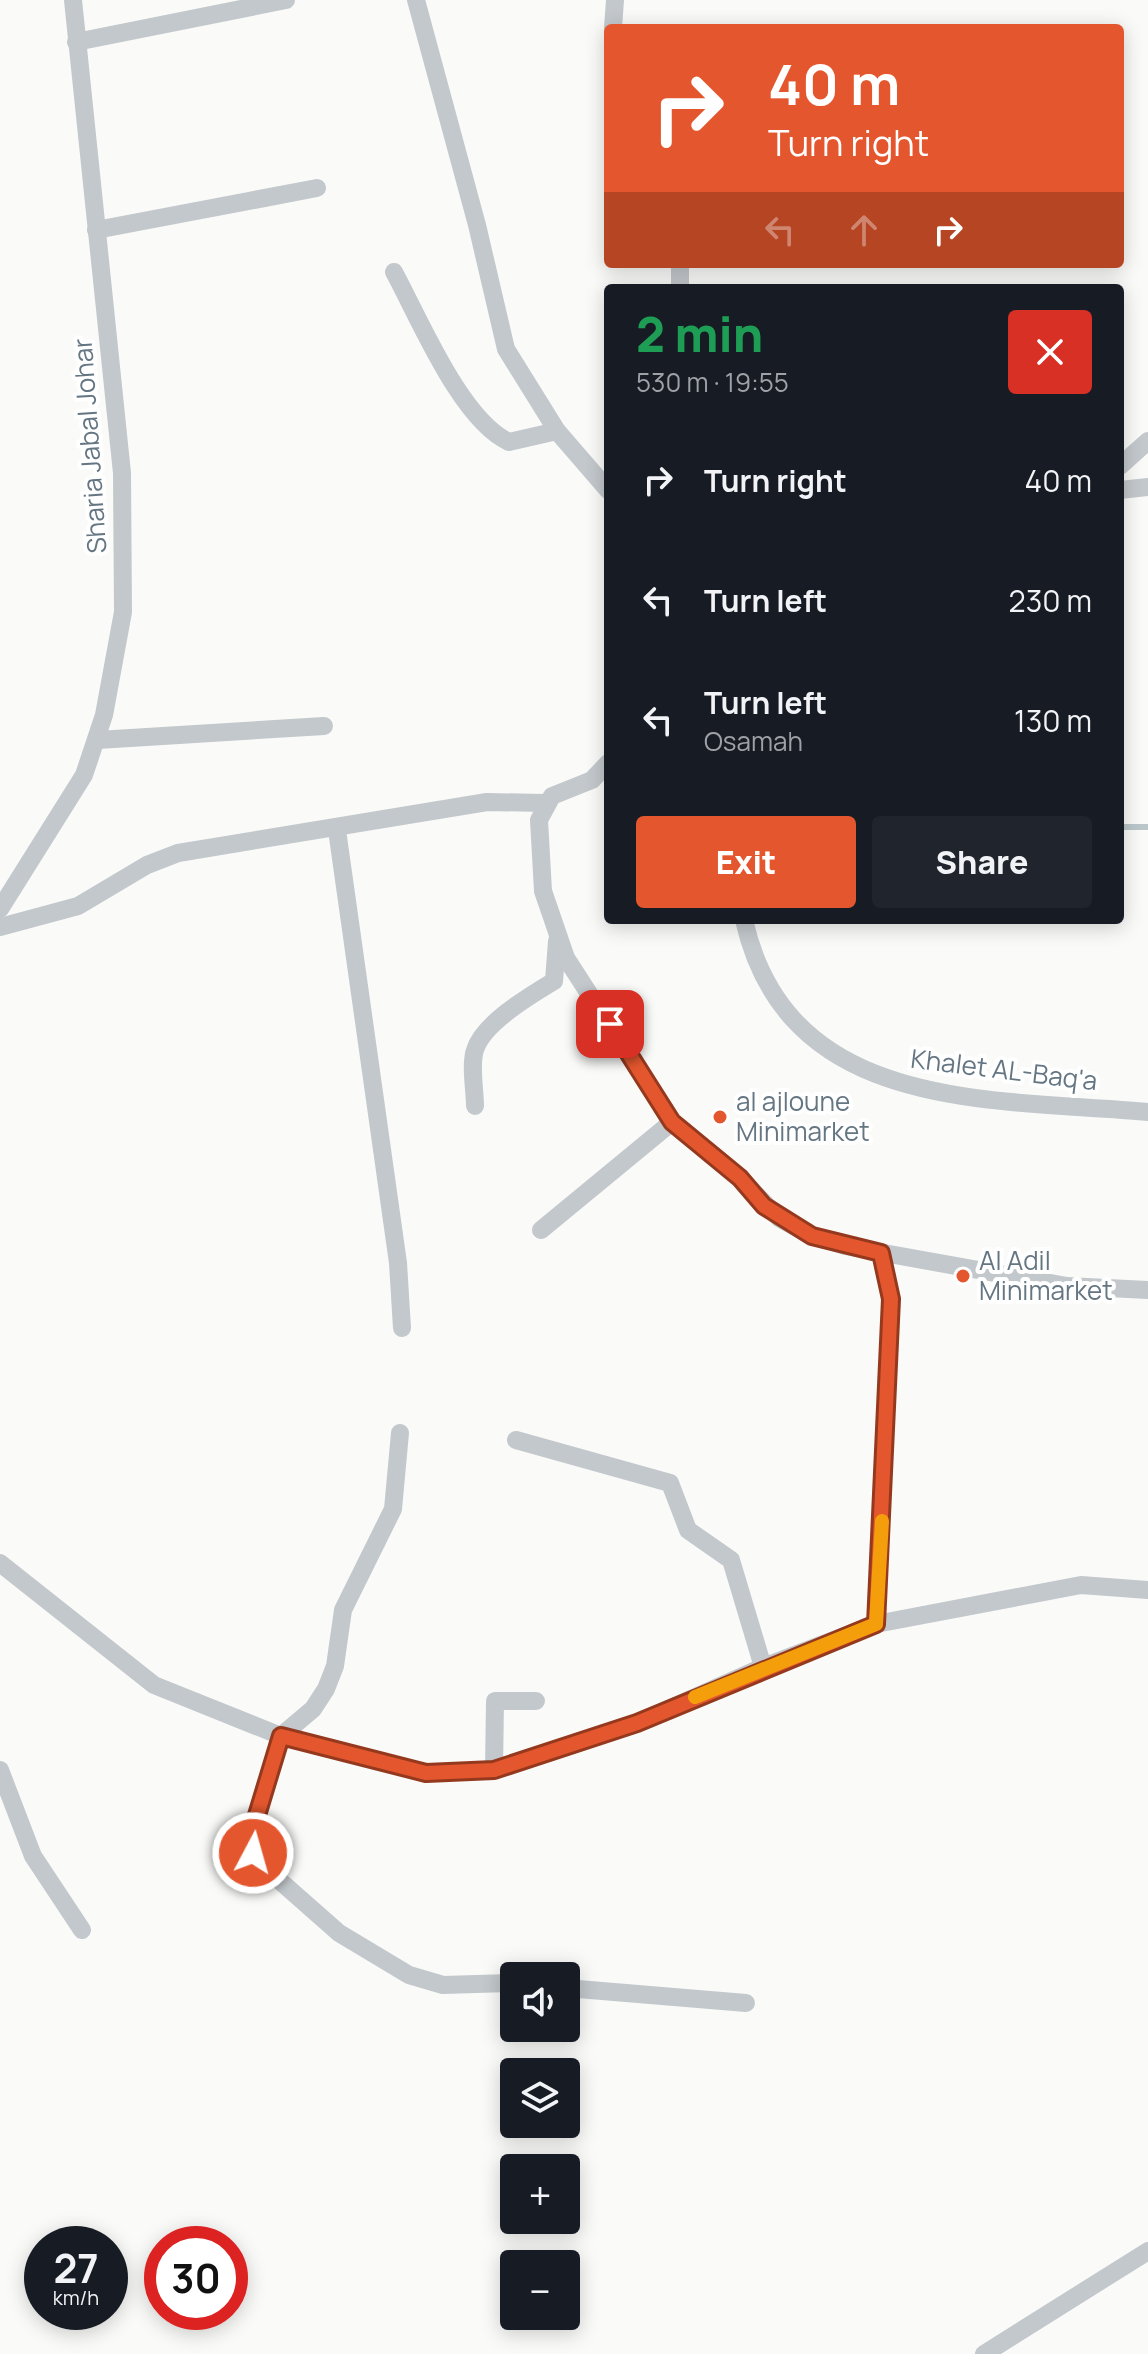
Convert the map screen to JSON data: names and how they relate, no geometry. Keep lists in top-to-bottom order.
{
  "streets": {
    "street": ["Sharia Jabal Johar", "Khalet AL-Baq'a"]
  },
  "places": ["al ajloune Minimarket", "Al Adil Minimarket"],
  "page": {
    "turn": ["40 m", "Turn right"],
    "heading": ["2 min", "530 m · 19:55"],
    "list": [
      {
        "name": "Turn right",
        "value": "40 m"
      },
      {
        "name": "Turn left",
        "value": "230 m"
      },
      {
        "name": "Turn left",
        "note": "Osamah",
        "value": "130 m"
      }
    ],
    "buttons": ["Exit", "Share"],
    "map_buttons": ["+", "−"],
    "speed": "27 km/h",
    "limit": "30"
  }
}
